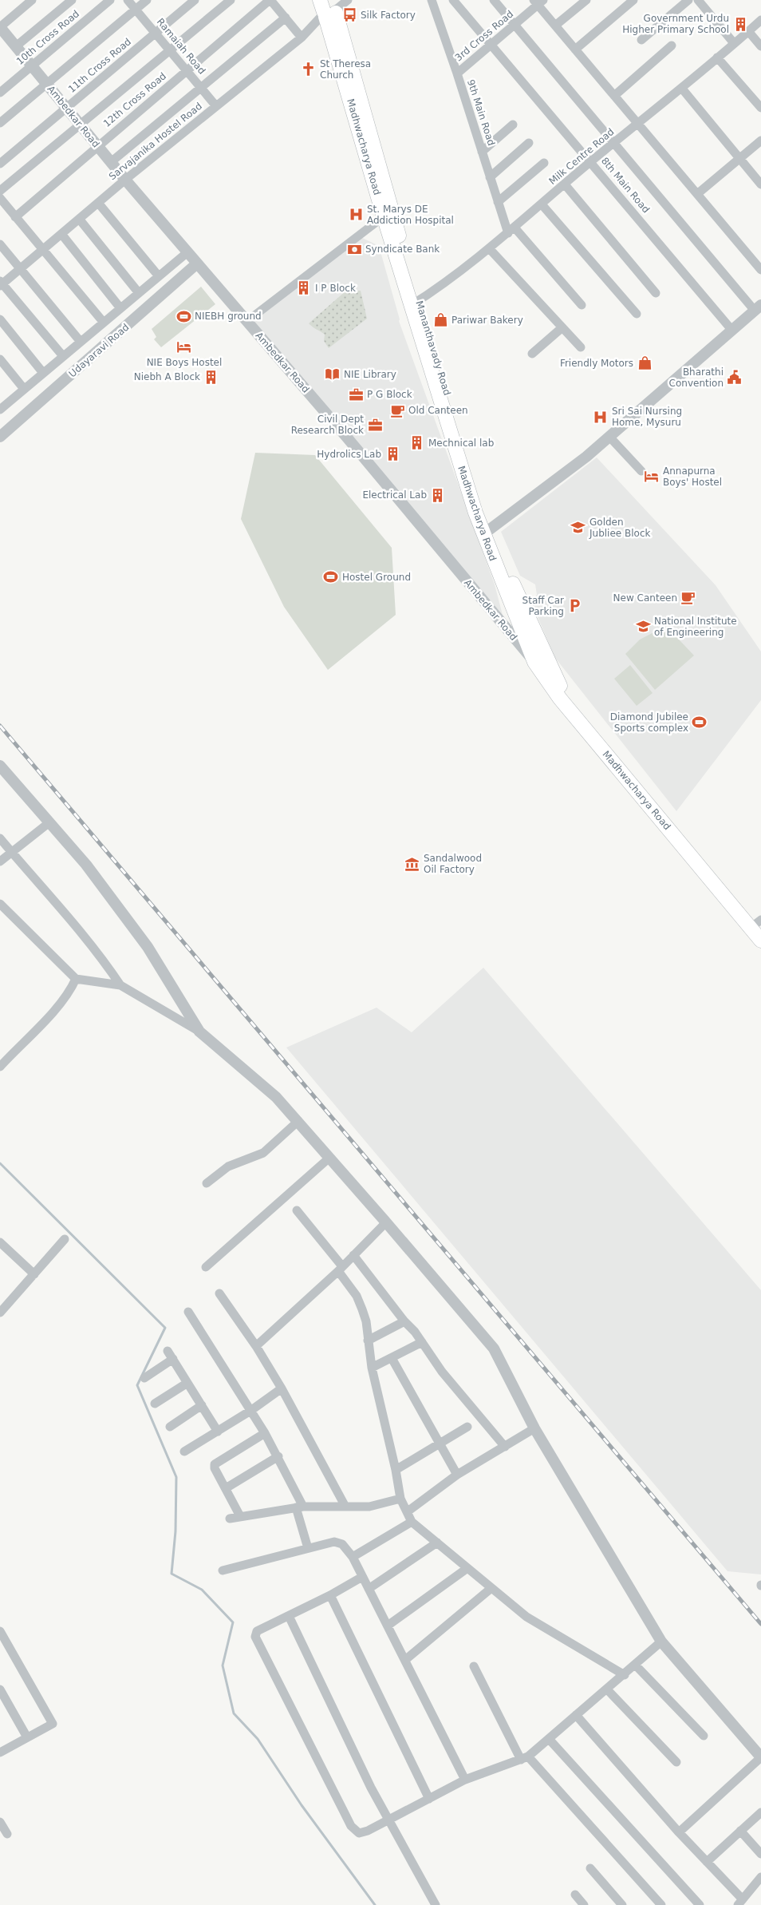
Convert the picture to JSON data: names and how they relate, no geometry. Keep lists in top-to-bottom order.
{
  "streets": {
    "main road": ["Madhwacharya Road", "Mananthavady Road"],
    "street": [
      "3rd Cross Road",
      "10th Cross Road",
      "Ramaiah Road",
      "11th Cross Road",
      "12th Cross Road",
      "9th Main Road",
      "Ambedkar Road",
      "Sarvajanika Hostel Road",
      "Milk Centre Road",
      "8th Main Road",
      "Udayaravi Road"
    ]
  },
  "crossings": [
    ["3rd Cross Road", "9th Main Road"],
    ["3rd Cross Road", "8th Main Road"],
    ["10th Cross Road", "Ambedkar Road"],
    ["Ramaiah Road", "11th Cross Road"],
    ["Ramaiah Road", "12th Cross Road"],
    ["Ramaiah Road", "Sarvajanika Hostel Road"],
    ["11th Cross Road", "Ambedkar Road"],
    ["12th Cross Road", "Ambedkar Road"],
    ["9th Main Road", "Milk Centre Road"],
    ["Ambedkar Road", "Sarvajanika Hostel Road"],
    ["Ambedkar Road", "Madhwacharya Road"],
    ["Ambedkar Road", "Mananthavady Road"],
    ["Ambedkar Road", "Udayaravi Road"],
    ["Sarvajanika Hostel Road", "Mananthavady Road"],
    ["Madhwacharya Road", "Mananthavady Road"],
    ["Milk Centre Road", "8th Main Road"],
    ["Milk Centre Road", "Mananthavady Road"]
  ],
  "places": {
    "bus stop": ["Silk Factory"],
    "building": [
      "Government Urdu Higher Primary School",
      "I P Block",
      "Niebh A Block",
      "Mechnical lab",
      "Hydrolics Lab",
      "Electrical Lab"
    ],
    "church": ["St Theresa Church"],
    "hospital": ["St. Marys DE Addiction Hospital", "Sri Sai Nursing Home, Mysuru"],
    "bank": ["Syndicate Bank"],
    "sports": ["NIEBH ground", "Hostel Ground", "Diamond Jubilee Sports complex"],
    "shop": ["Pariwar Bakery", "Friendly Motors"],
    "hotel": ["NIE Boys Hostel", "Annapurna Boys' Hostel"],
    "library": ["NIE Library"],
    "public building": ["Bharathi Convention"],
    "office": ["P G Block", "Civil Dept Research Block"],
    "cafe": ["Old Canteen", "New Canteen"],
    "school or university": ["Golden Jubliee Block", "National Institute of Engineering"],
    "parking": ["Staff Car Parking"],
    "museum": ["Sandalwood Oil Factory"]
  }
}
